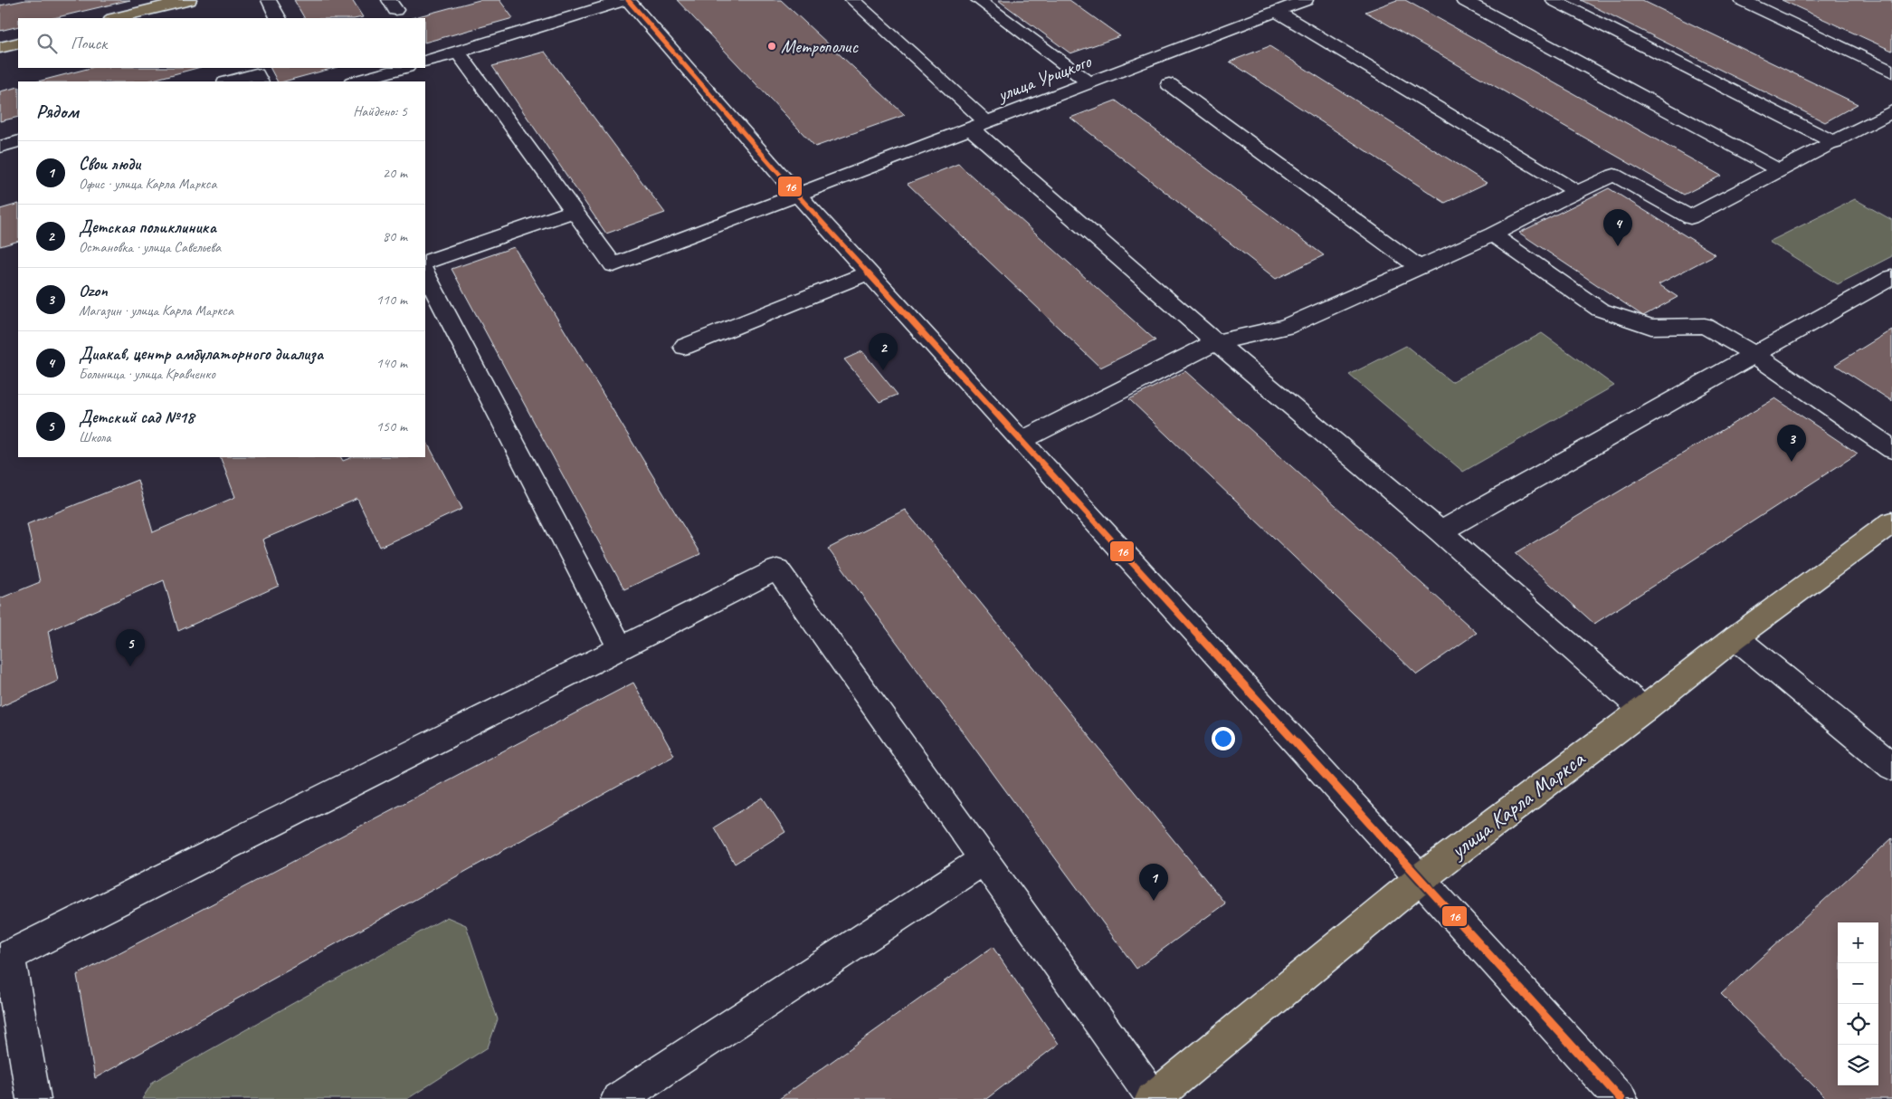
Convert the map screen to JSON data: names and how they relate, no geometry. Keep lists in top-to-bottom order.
{
  "streets": {
    "main road": ["улица Карла Маркса"],
    "street": ["улица Урицкого"]
  },
  "places": ["Метрополис"],
  "lines": ["transit line 16"],
  "page": {
    "search": "Поиск",
    "heading": ["Рядом", "Найдено: 5"],
    "list": [
      {
        "mark": "1",
        "name": "Свои люди",
        "note": "Офис · улица Карла Маркса",
        "value": "20 m"
      },
      {
        "mark": "2",
        "name": "Детская поликлиника",
        "note": "Остановка · улица Савельева",
        "value": "80 m"
      },
      {
        "mark": "3",
        "name": "Ozon",
        "note": "Магазин · улица Карла Маркса",
        "value": "110 m"
      },
      {
        "mark": "4",
        "name": "Диакав, центр амбулаторного диализа",
        "note": "Больница · улица Кравченко",
        "value": "140 m"
      },
      {
        "mark": "5",
        "name": "Детский сад №18",
        "note": "Школа",
        "value": "150 m"
      }
    ],
    "pins": [
      "4",
      "2",
      "3",
      "5",
      "1"
    ],
    "map_buttons": ["+", "−"]
  }
}
